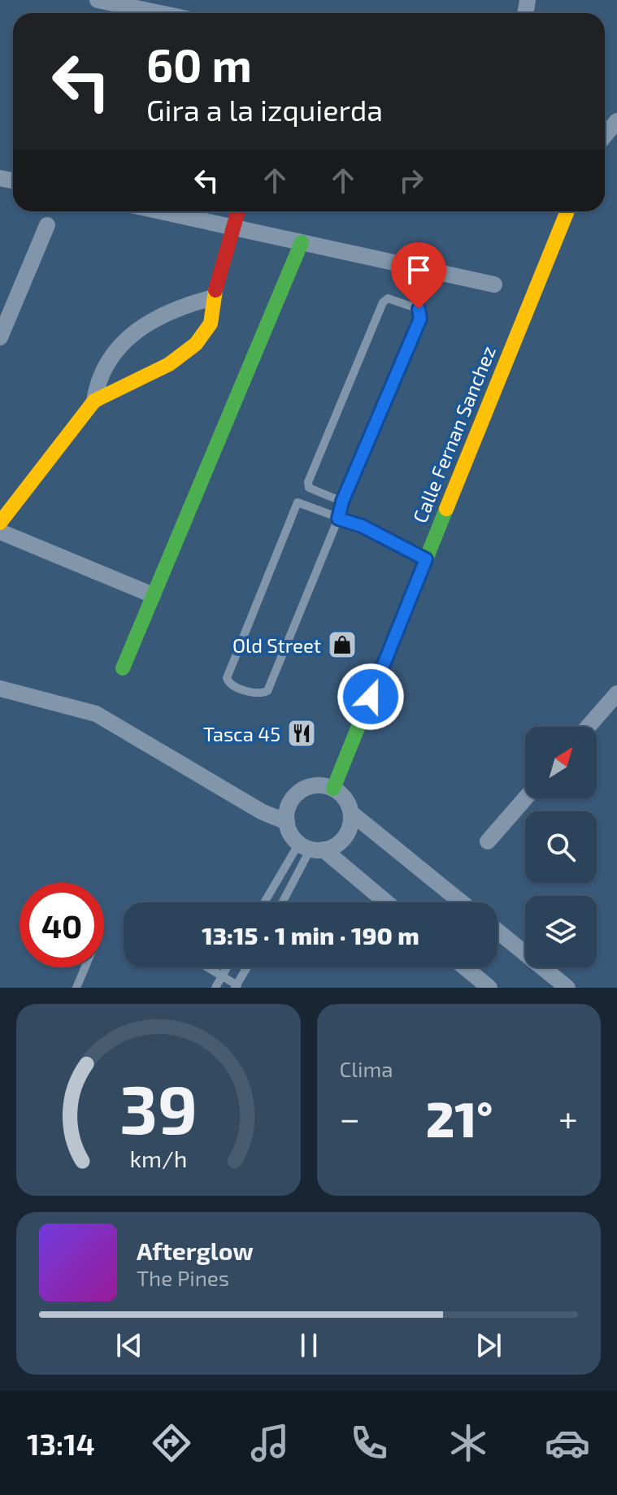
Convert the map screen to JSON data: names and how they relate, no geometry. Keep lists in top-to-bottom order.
{
  "streets": {
    "street": ["Calle Fernan Sanchez"]
  },
  "places": {
    "shop": ["Old Street"],
    "restaurant": ["Tasca 45"]
  },
  "north": "top right",
  "page": {
    "turn": ["60 m", "Gira a la izquierda"],
    "limit": "40",
    "trip": "13:15 · 1 min · 190 m",
    "tile": "Clima",
    "heat": ["−", "21°", "+"],
    "song": ["Afterglow", "The Pines"],
    "tabs": "13:14",
    "gauge": ["39", "km/h"]
  }
}
